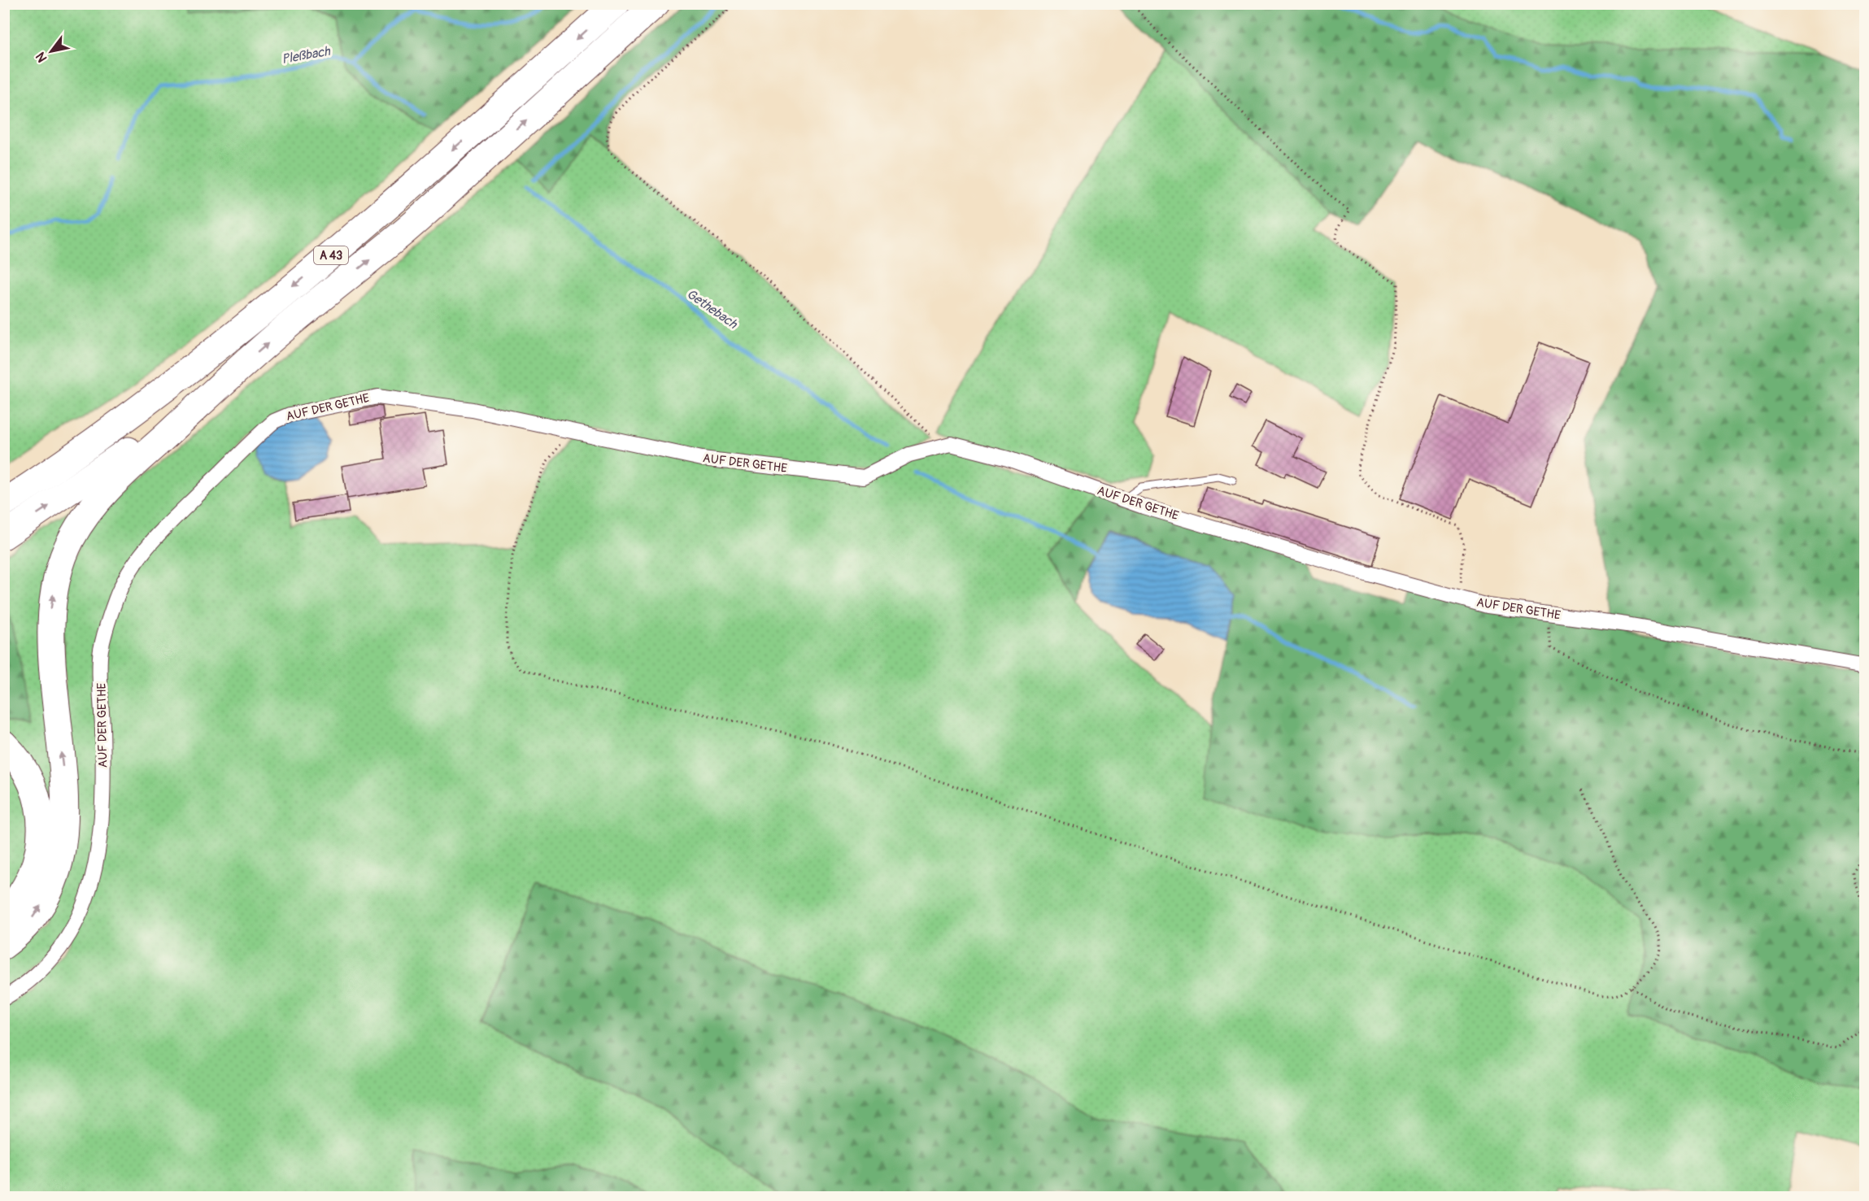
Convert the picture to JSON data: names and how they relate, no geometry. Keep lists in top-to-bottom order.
{
  "streets": {
    "highway": ["A 43"],
    "street": ["AUF DER GETHE"]
  },
  "water": ["Pleßbach", "Gethebach"],
  "north": "bottom left"
}
